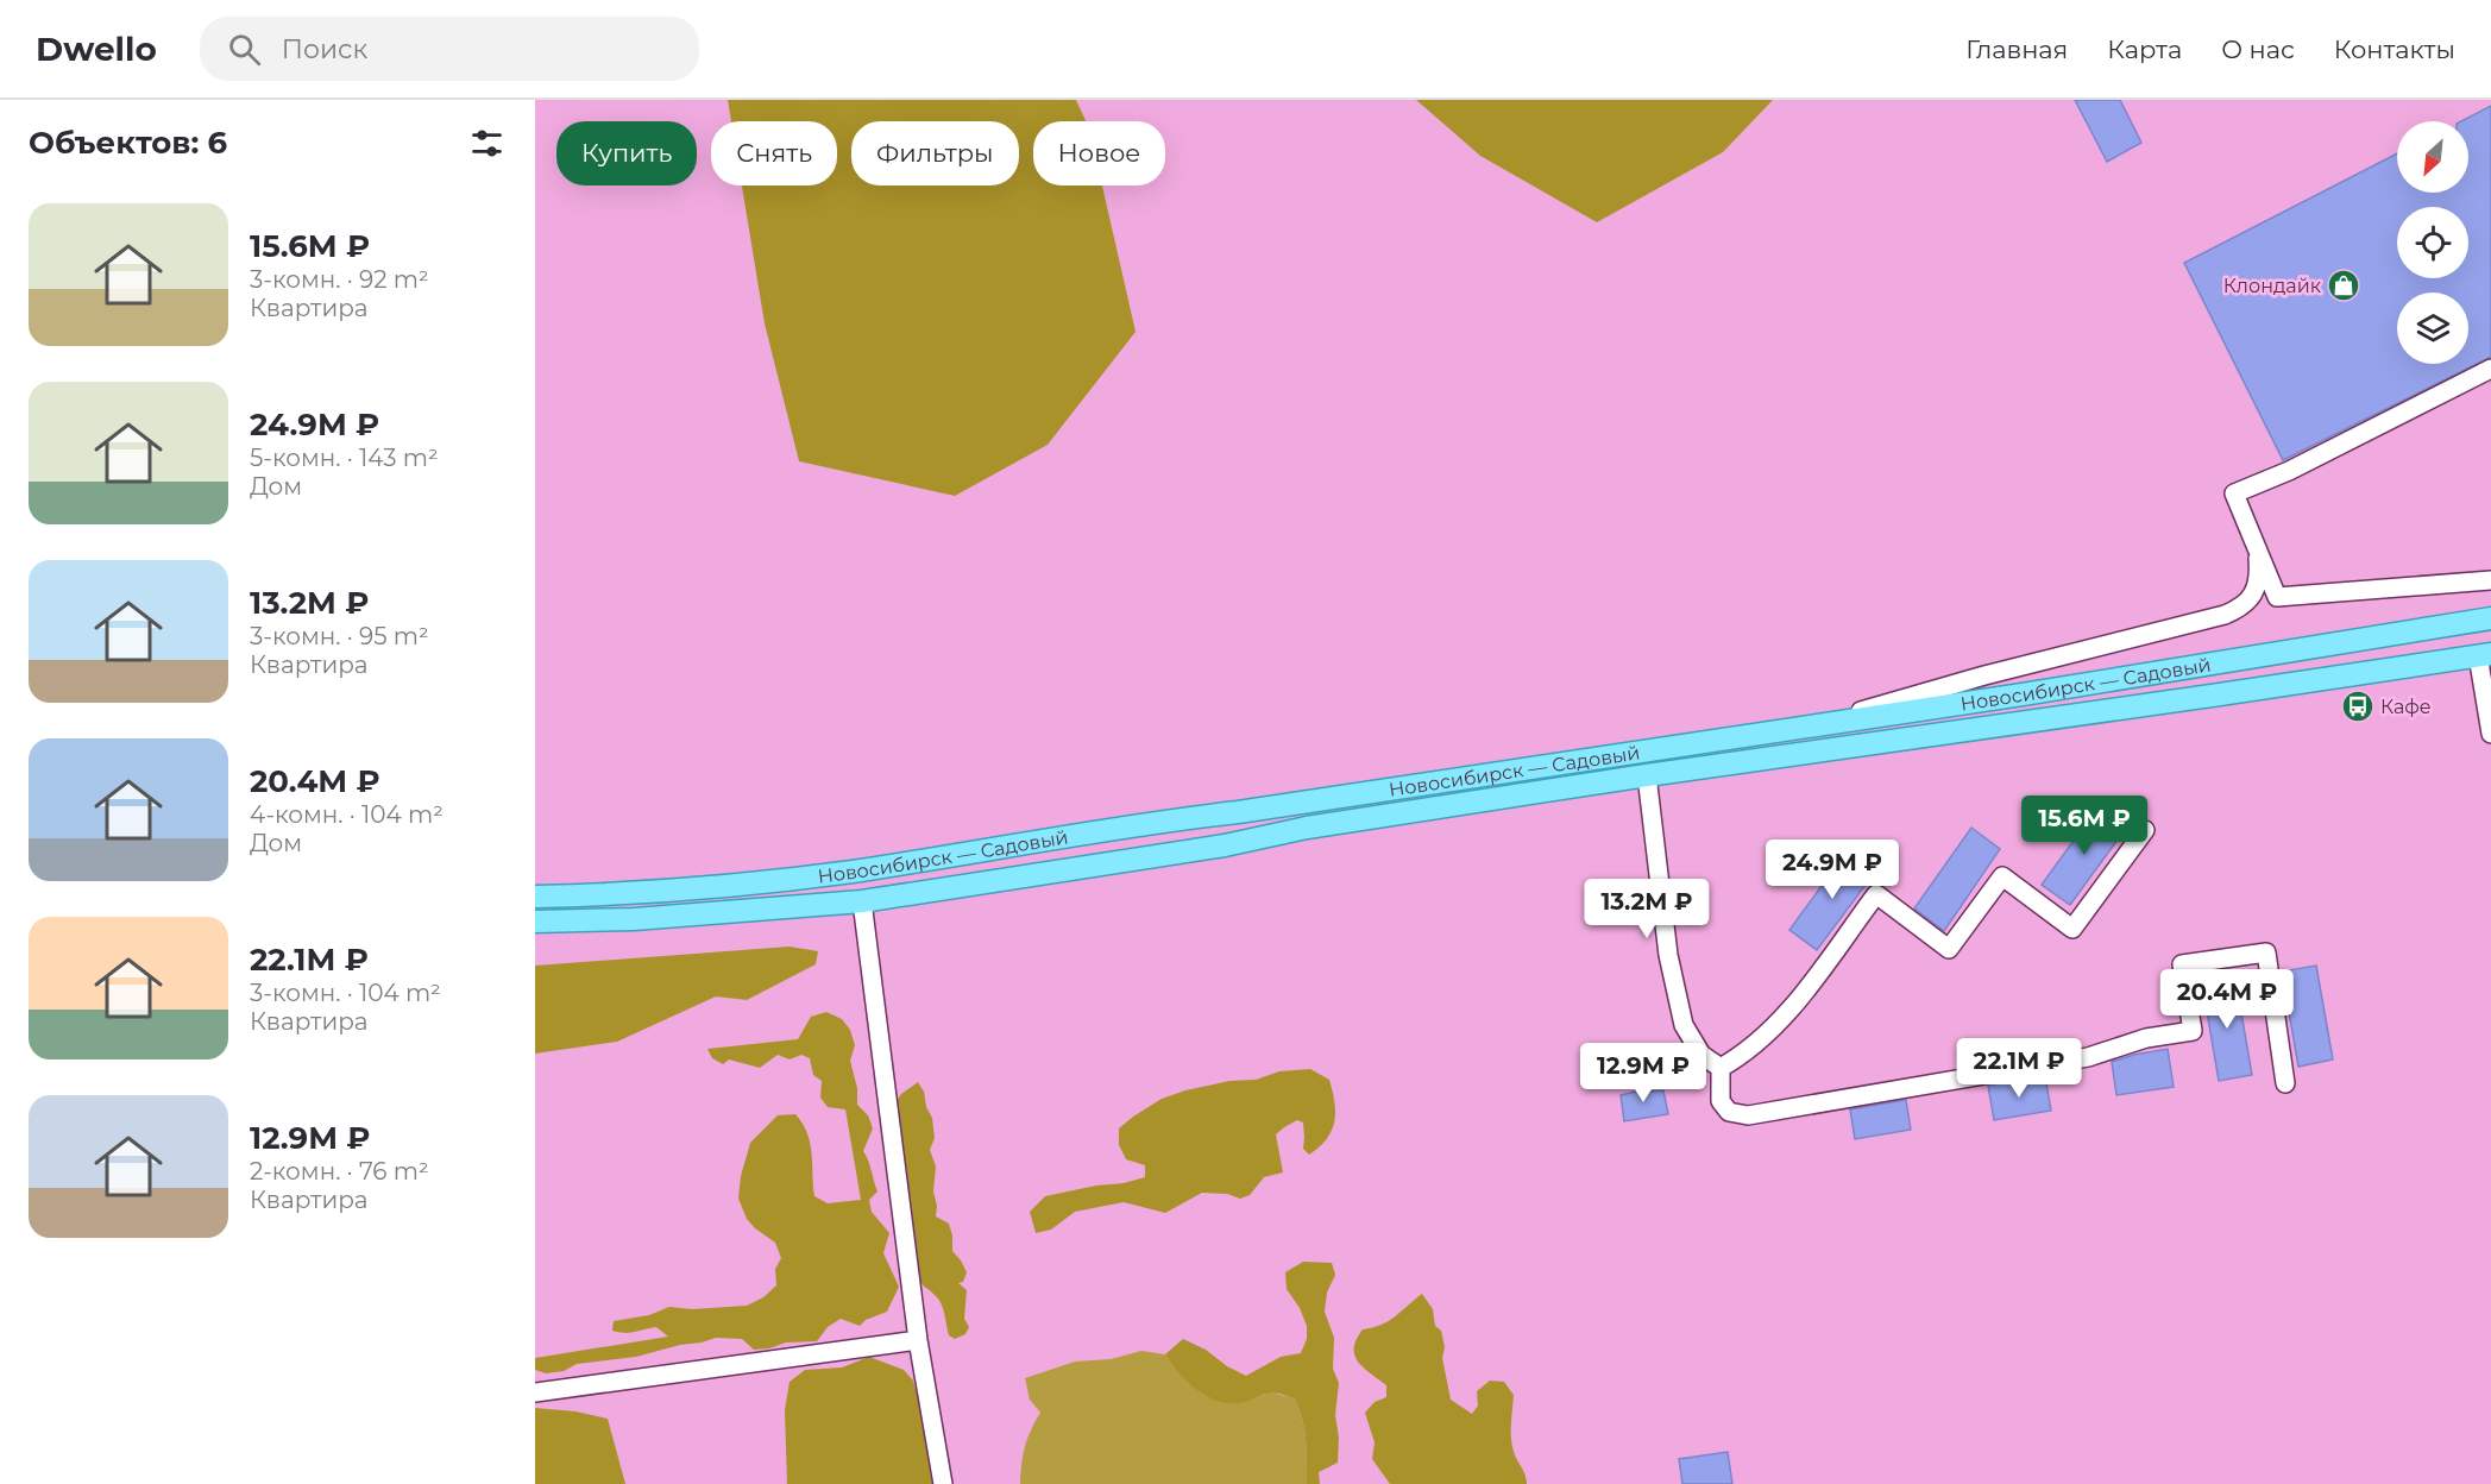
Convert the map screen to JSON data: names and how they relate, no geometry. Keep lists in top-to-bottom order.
{
  "streets": {
    "main road": ["Новосибирск — Садовый"]
  },
  "places": {
    "shop": ["Клондайк"],
    "bus stop": ["Кафе"]
  },
  "north": "bottom left",
  "page": {
    "header": "Dwello",
    "search": "Поиск",
    "nav": [
      "Главная",
      "Карта",
      "О нас",
      "Контакты"
    ],
    "heading": "Объектов: 6",
    "chip": [
      "Купить",
      "Снять",
      "Фильтры",
      "Новое"
    ],
    "list": [
      {
        "name": "15.6M ₽",
        "note": "3-комн. · 92 m² · Квартира"
      },
      {
        "name": "24.9M ₽",
        "note": "5-комн. · 143 m² · Дом"
      },
      {
        "name": "13.2M ₽",
        "note": "3-комн. · 95 m² · Квартира"
      },
      {
        "name": "20.4M ₽",
        "note": "4-комн. · 104 m² · Дом"
      },
      {
        "name": "22.1M ₽",
        "note": "3-комн. · 104 m² · Квартира"
      },
      {
        "name": "12.9M ₽",
        "note": "2-комн. · 76 m² · Квартира"
      }
    ],
    "price": [
      "15.6M ₽",
      "24.9M ₽",
      "13.2M ₽",
      "20.4M ₽",
      "22.1M ₽",
      "12.9M ₽"
    ]
  }
}
